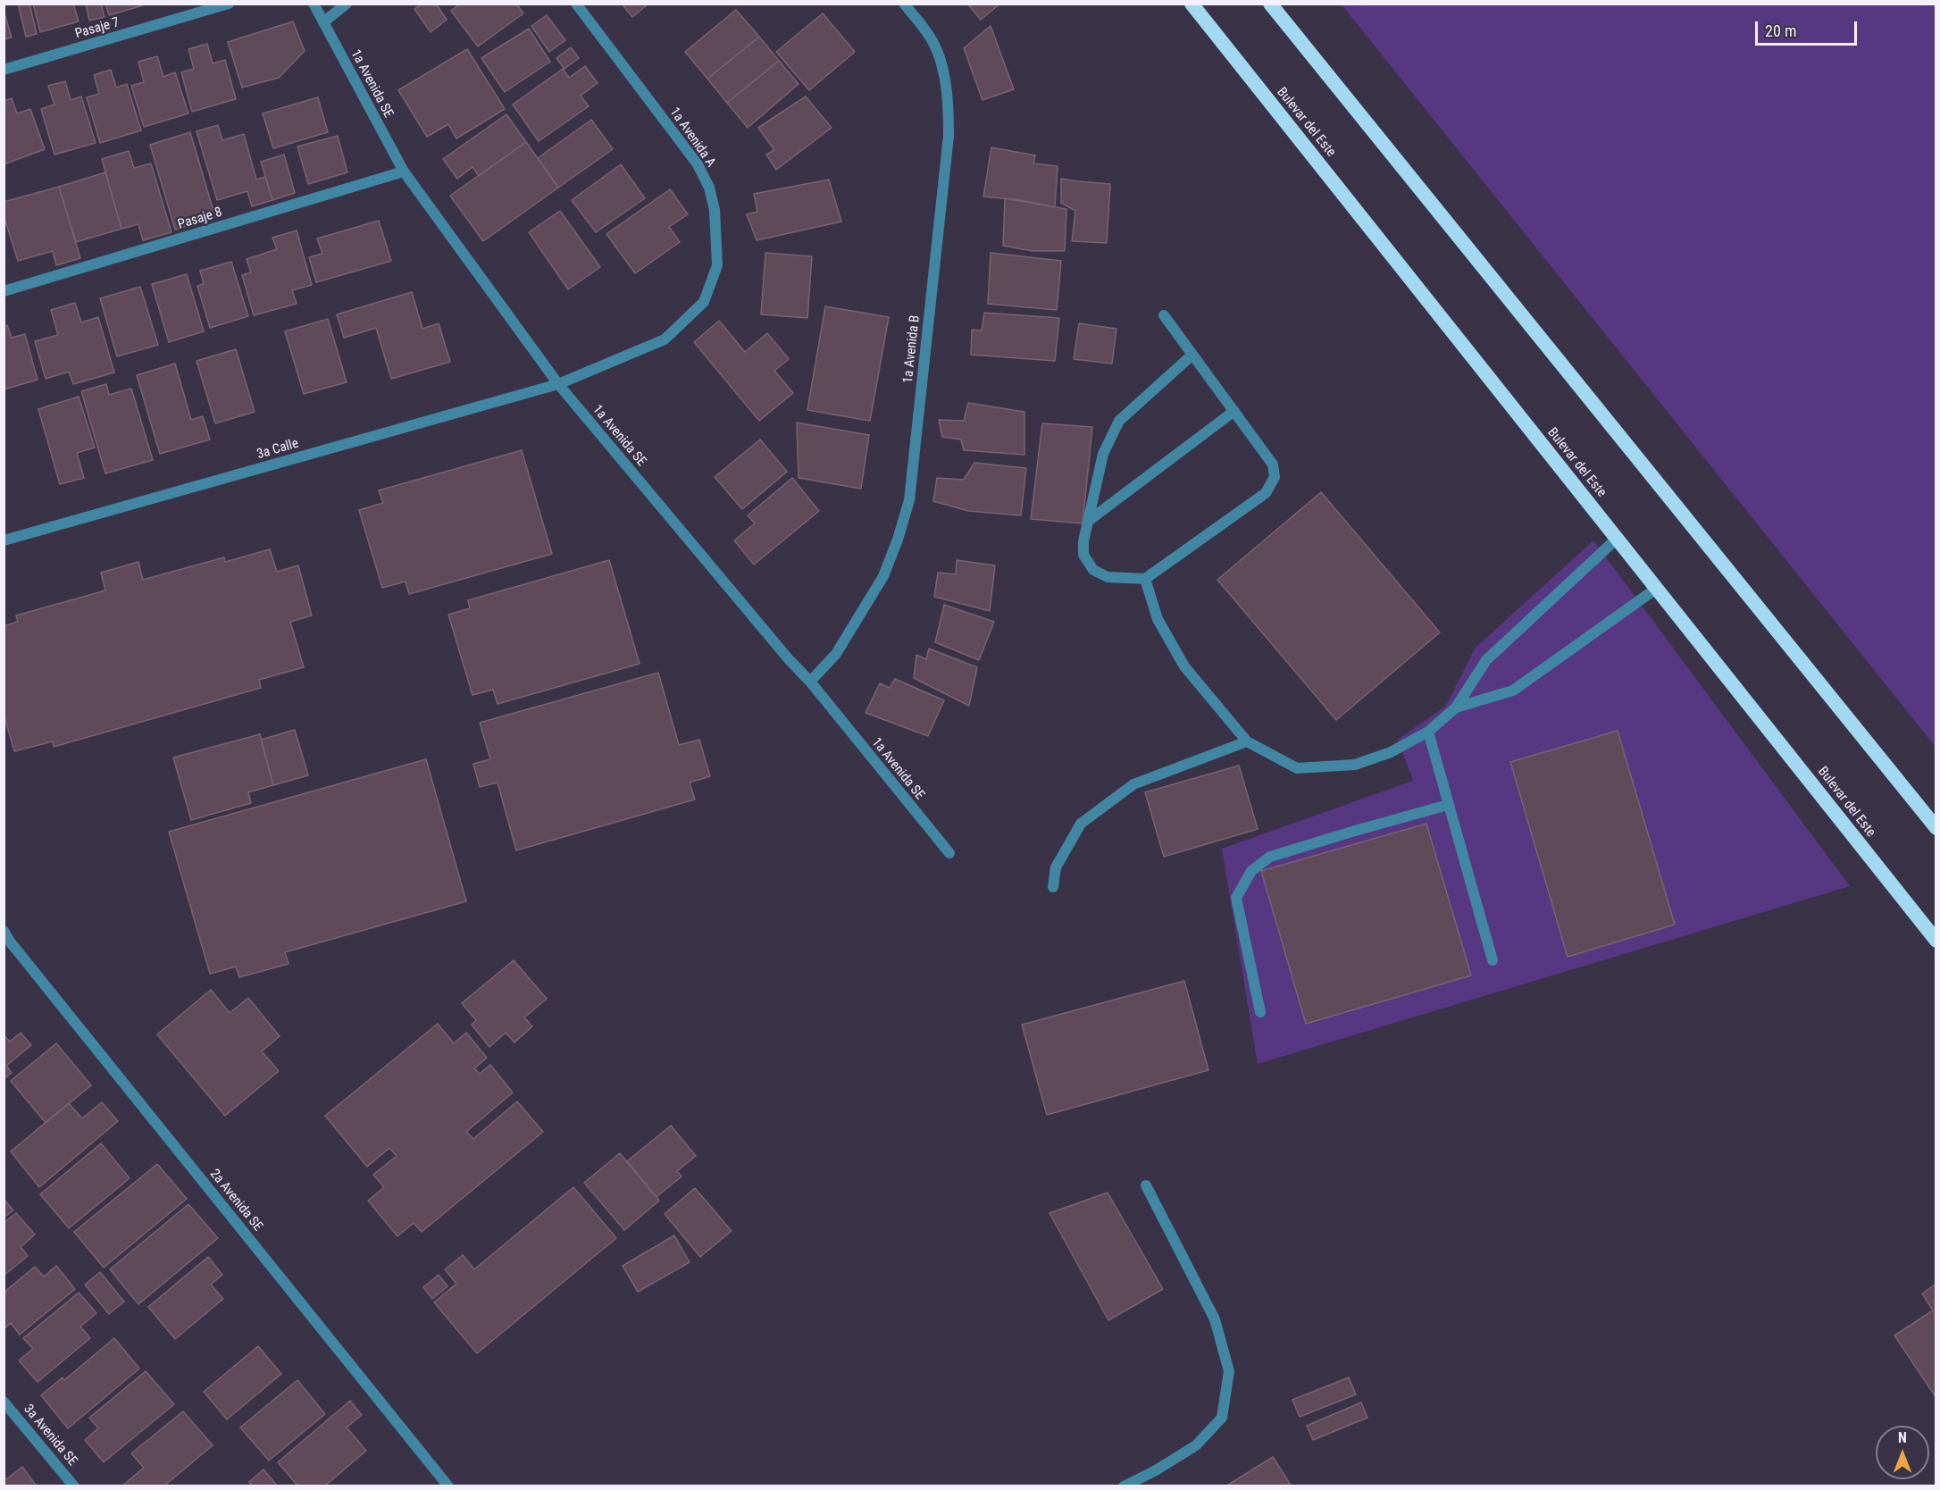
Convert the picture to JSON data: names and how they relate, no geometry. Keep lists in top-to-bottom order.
{
  "streets": {
    "highway": ["Bulevar del Este"],
    "street": [
      "Pasaje 7",
      "1a Avenida SE",
      "1a Avenida A",
      "Pasaje 8",
      "1a Avenida B",
      "3a Calle",
      "2a Avenida SE",
      "3a Avenida SE"
    ]
  },
  "crossings": [
    ["1a Avenida SE", "1a Avenida A"],
    ["1a Avenida SE", "Pasaje 8"],
    ["1a Avenida SE", "1a Avenida B"],
    ["1a Avenida SE", "3a Calle"],
    ["1a Avenida A", "3a Calle"]
  ],
  "scale_bar": "20 m",
  "north": "top"
}
